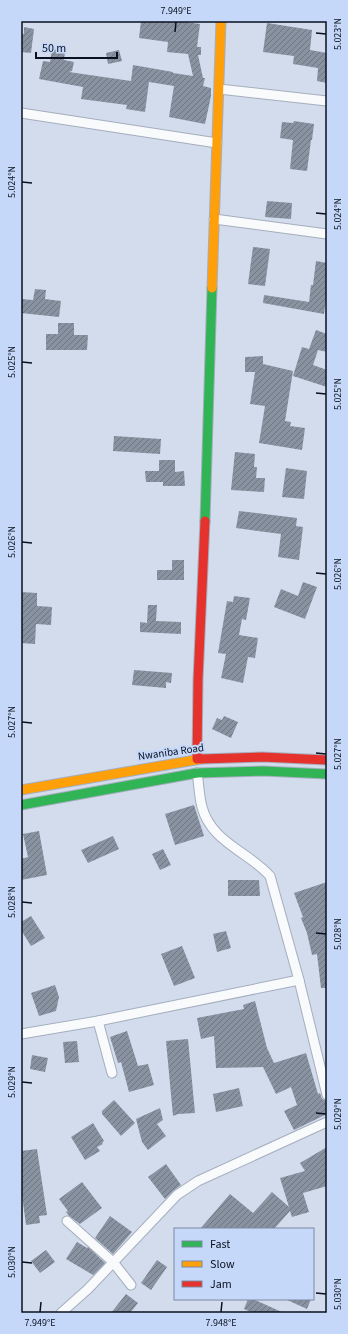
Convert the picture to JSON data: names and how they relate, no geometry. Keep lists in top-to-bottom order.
{
  "streets": {
    "street": ["Nwaniba Road"]
  },
  "legend": ["Fast", "Slow", "Jam"],
  "scale_bar": "50 m",
  "coordinates": [
    "7.949°E",
    "5.023°N",
    "5.024°N",
    "5.025°N",
    "5.026°N",
    "5.027°N",
    "5.028°N",
    "5.029°N",
    "5.030°N",
    "7.948°E"
  ]
}
